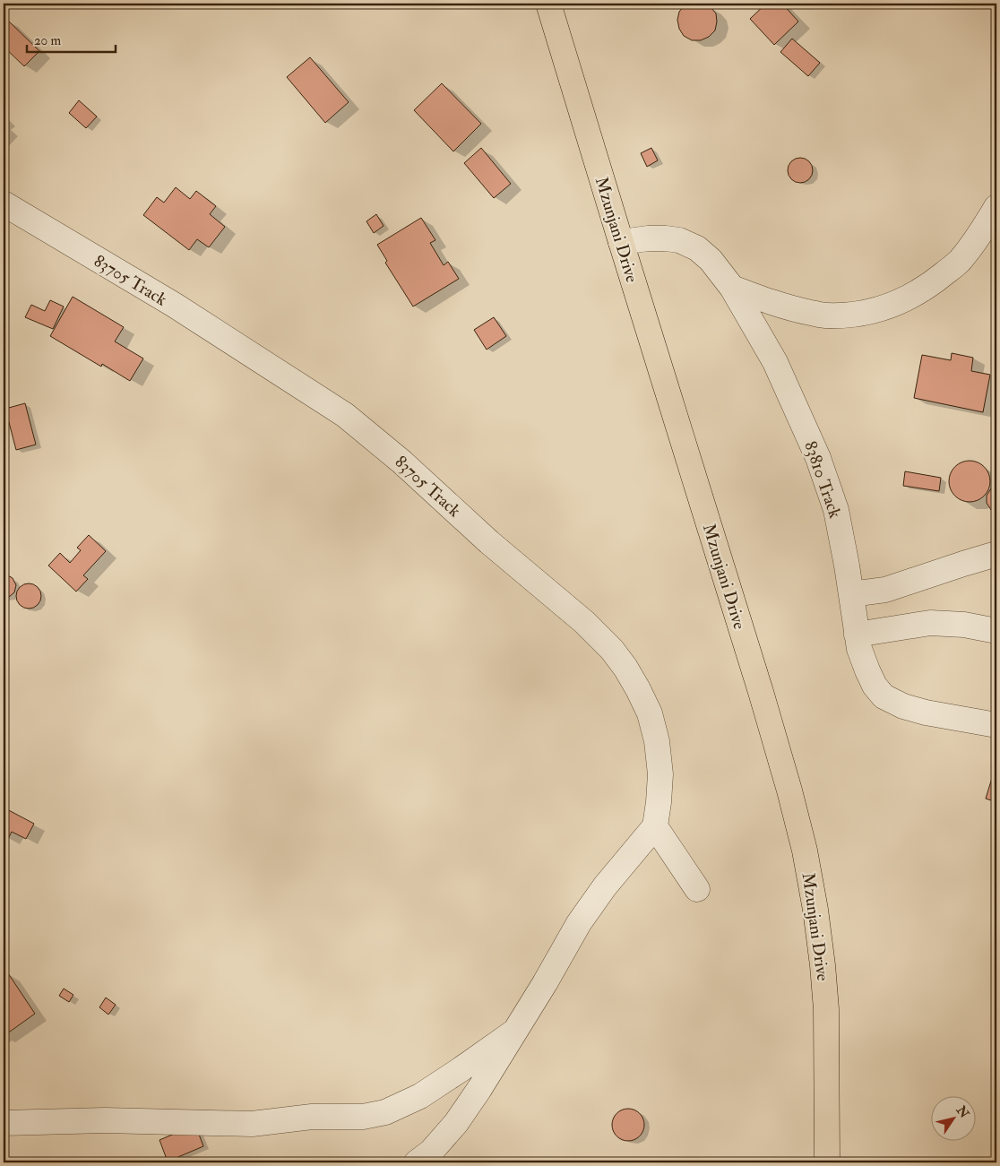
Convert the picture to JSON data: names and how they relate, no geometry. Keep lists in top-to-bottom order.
{
  "streets": {
    "main road": ["Mzunjani Drive"],
    "street": ["83705 Track", "83810 Track"]
  },
  "crossings": [
    ["Mzunjani Drive", "83810 Track"]
  ],
  "scale_bar": "20 m",
  "north": "top right"
}
